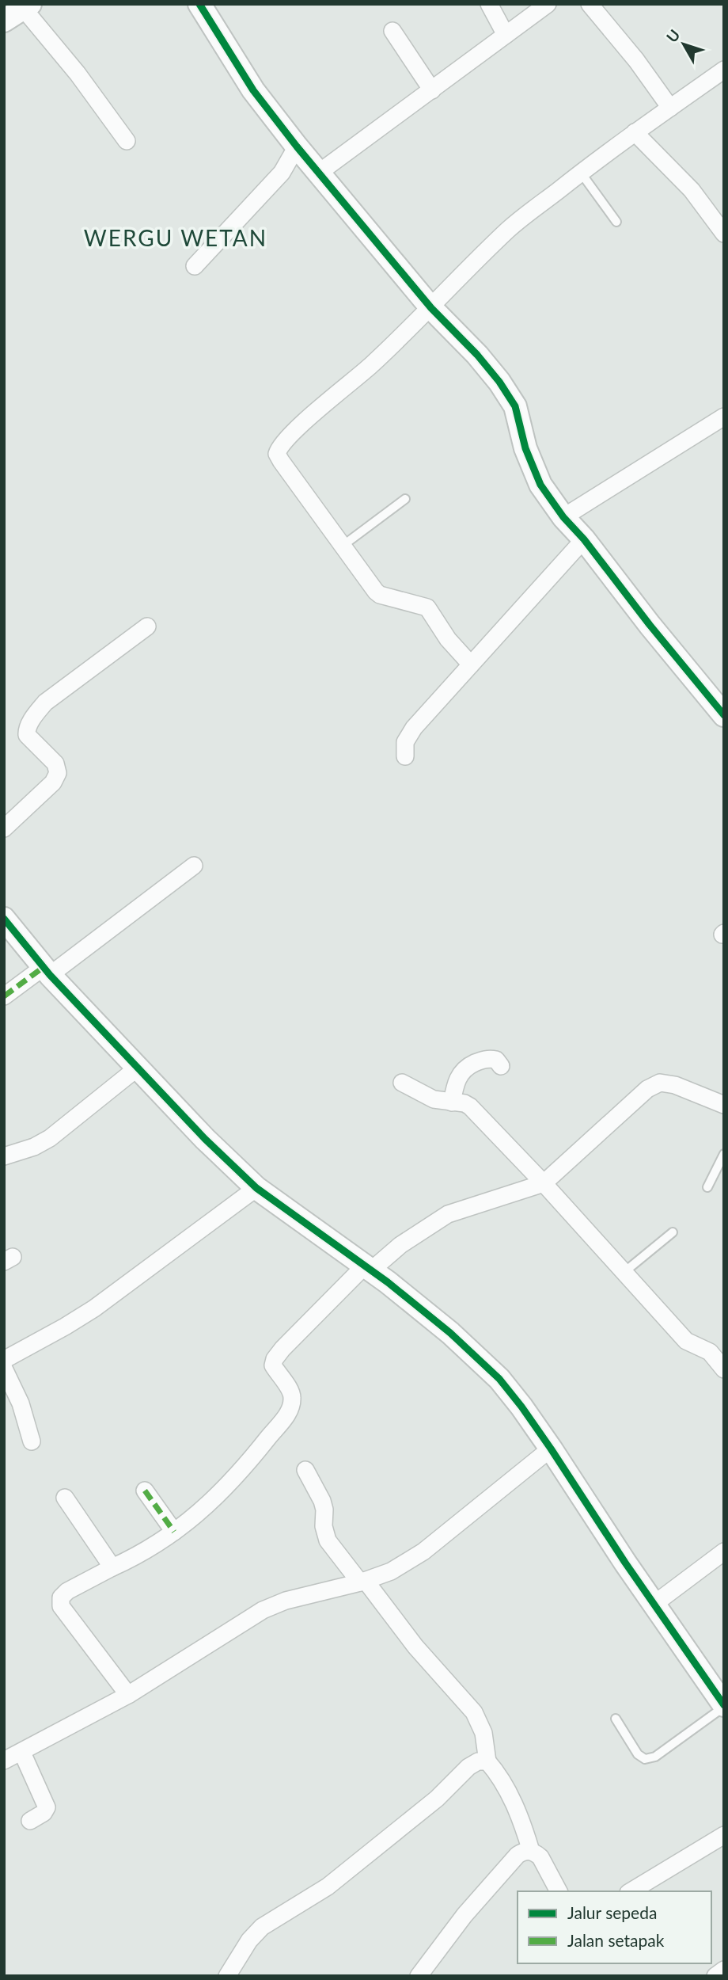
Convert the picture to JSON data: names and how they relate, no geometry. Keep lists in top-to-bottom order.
{
  "districts": ["WERGU WETAN"],
  "legend": ["Jalur sepeda", "Jalan setapak"],
  "north": "top left"
}
